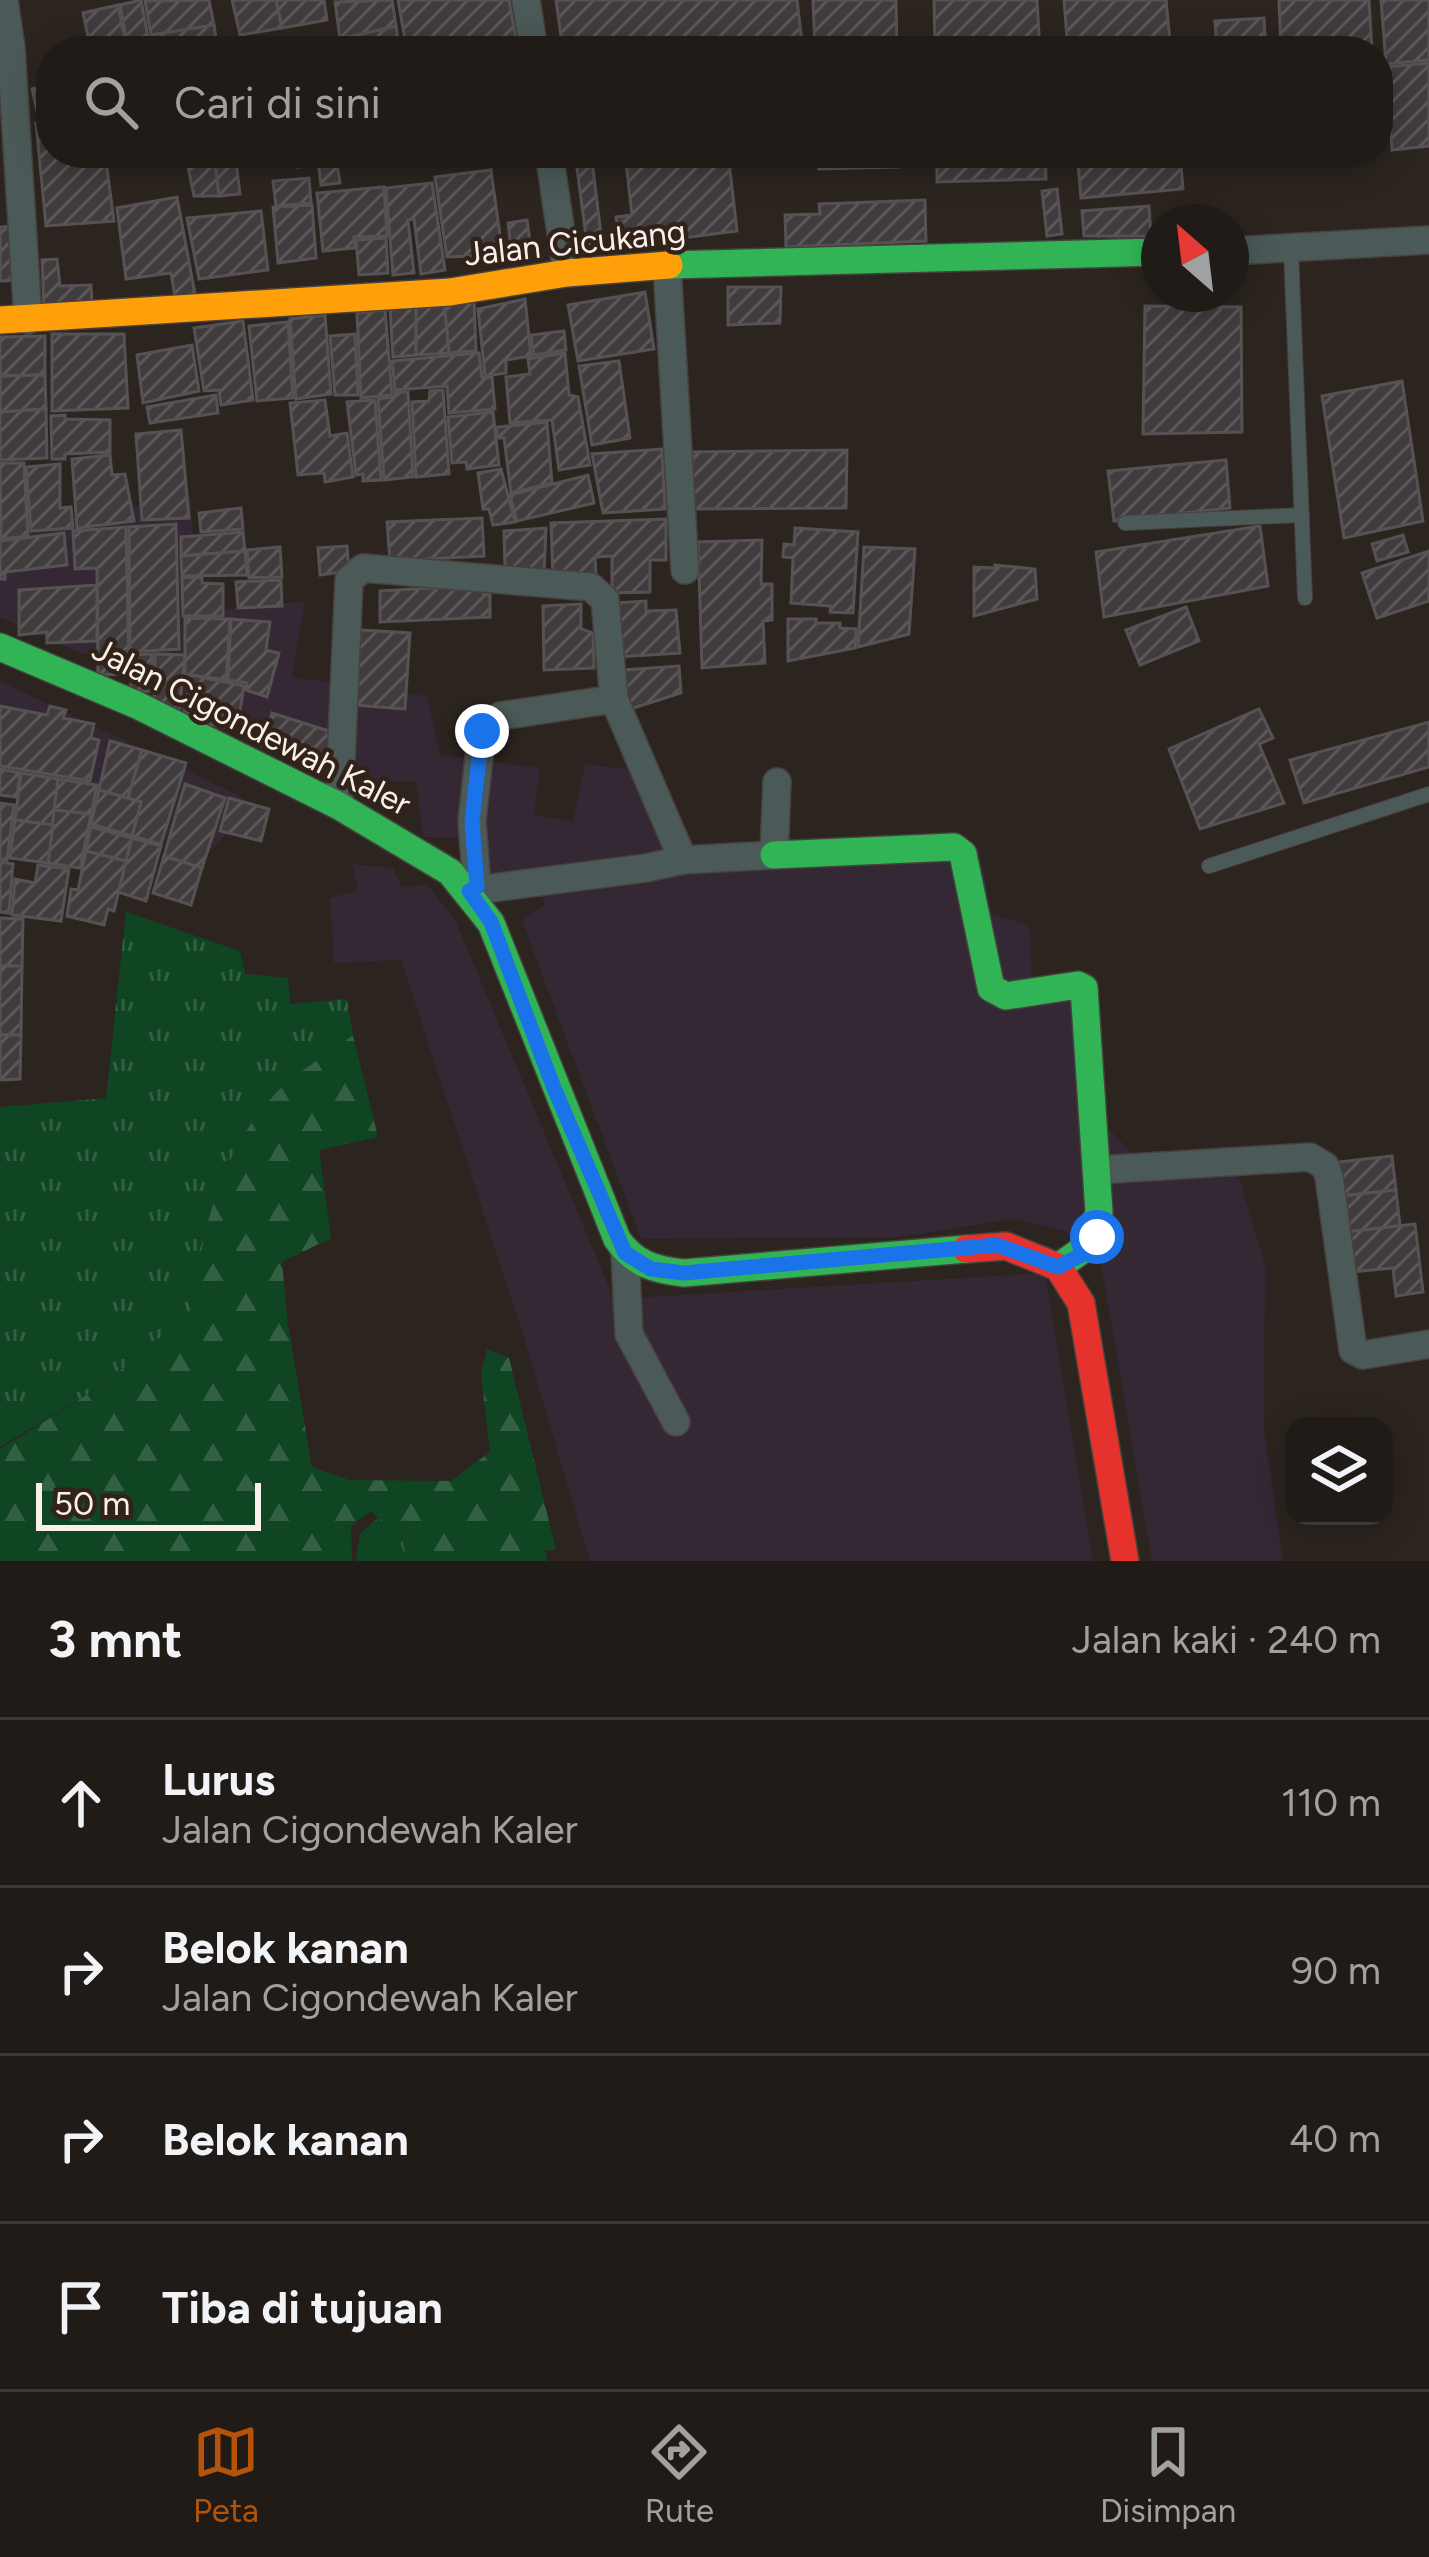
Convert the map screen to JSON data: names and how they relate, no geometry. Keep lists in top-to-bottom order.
{
  "streets": {
    "street": ["Jalan Cicukang", "Jalan Cigondewah Kaler"]
  },
  "scale_bar": "50 m",
  "north": "top left",
  "page": {
    "search": "Cari di sini",
    "scale": "50 m",
    "heading": ["3 mnt", "Jalan kaki · 240 m"],
    "list": [
      ["Lurus", "Jalan Cigondewah Kaler", "110 m"],
      ["Belok kanan", "Jalan Cigondewah Kaler", "90 m"],
      ["Belok kanan", "40 m"],
      "Tiba di tujuan"
    ],
    "nav": ["Peta", "Rute", "Disimpan"]
  }
}
